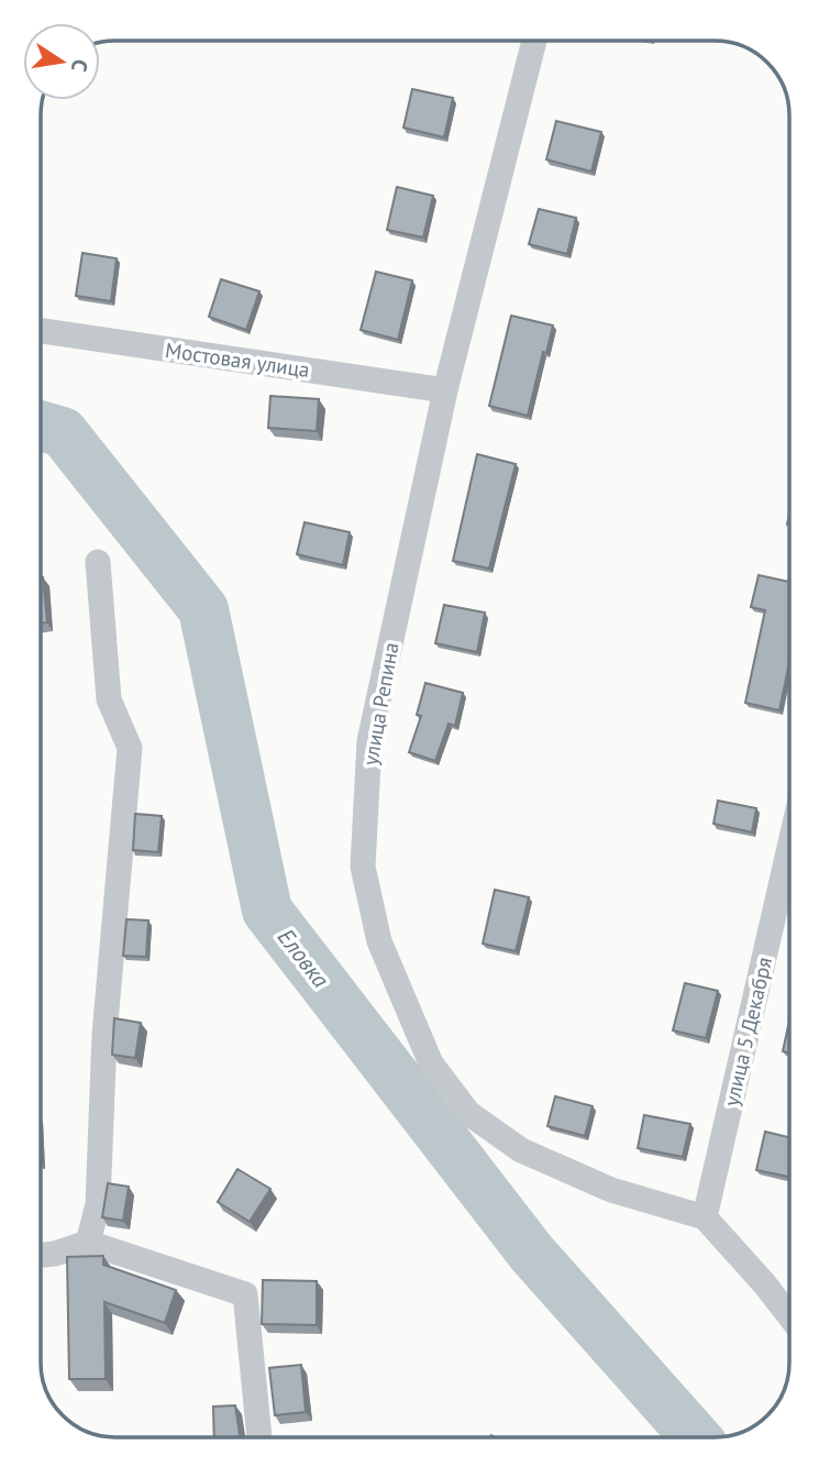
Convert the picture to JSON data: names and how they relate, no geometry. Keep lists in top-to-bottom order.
{
  "streets": {
    "street": ["Мостовая улица", "улица Репина", "улица 5 Декабря"]
  },
  "crossings": [
    ["Мостовая улица", "улица Репина"],
    ["улица Репина", "улица 5 Декабря"]
  ],
  "water": ["Еловка"],
  "north": "right"
}
